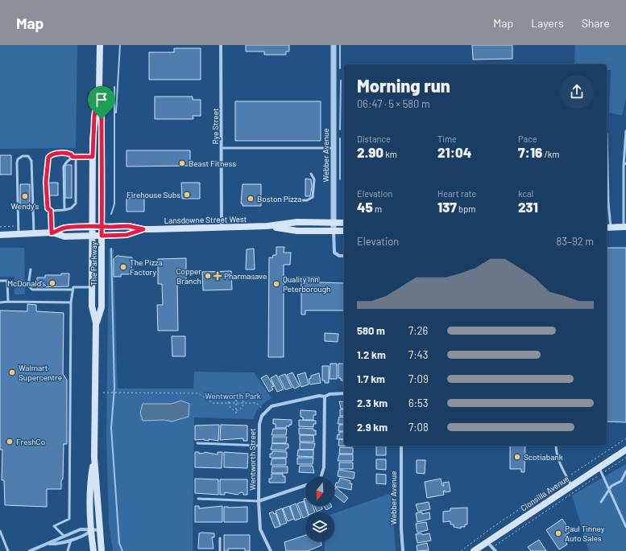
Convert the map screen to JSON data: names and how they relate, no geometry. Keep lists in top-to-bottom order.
{
  "streets": {
    "main road": ["Lansdowne Street West", "The Parkway", "Clonsilla Avenue"],
    "street": ["Rye Street", "Webber Avenue", "Wentworth Street"]
  },
  "crossings": [
    ["Rye Street", "Lansdowne Street West"],
    ["Webber Avenue", "Lansdowne Street West"],
    ["Lansdowne Street West", "The Parkway"]
  ],
  "parks": ["Wentworth Park"],
  "places": {
    "other": [
      "Beast Fitness",
      "Firehouse Subs",
      "Wendy's",
      "Boston Pizza",
      "The Pizza Factory",
      "Copper Branch",
      "McDonald's",
      "Quality Inn Peterborough",
      "Walmart Supercentre",
      "FreshCo",
      "Scotiabank",
      "Paul Tinney Auto Sales"
    ],
    "health": ["Pharmasave"]
  },
  "north": "bottom",
  "page": {
    "header": "Map",
    "nav": ["Map", "Layers", "Share"],
    "heading": ["Morning run", "06:47 · 5 × 580 m"],
    "stats": [
      ["Distance", "2.90 km"],
      ["Time", "21:04"],
      ["Pace", "7:16 /km"],
      ["Elevation", "45 m"],
      ["Heart rate", "137 bpm"],
      ["kcal", "231"]
    ],
    "chart": ["Elevation", "83–92 m"],
    "list": [
      {
        "name": "580 m",
        "note": "7:26"
      },
      {
        "name": "1.2 km",
        "note": "7:43"
      },
      {
        "name": "1.7 km",
        "note": "7:09"
      },
      {
        "name": "2.3 km",
        "note": "6:53"
      },
      {
        "name": "2.9 km",
        "note": "7:08"
      }
    ]
  }
}
